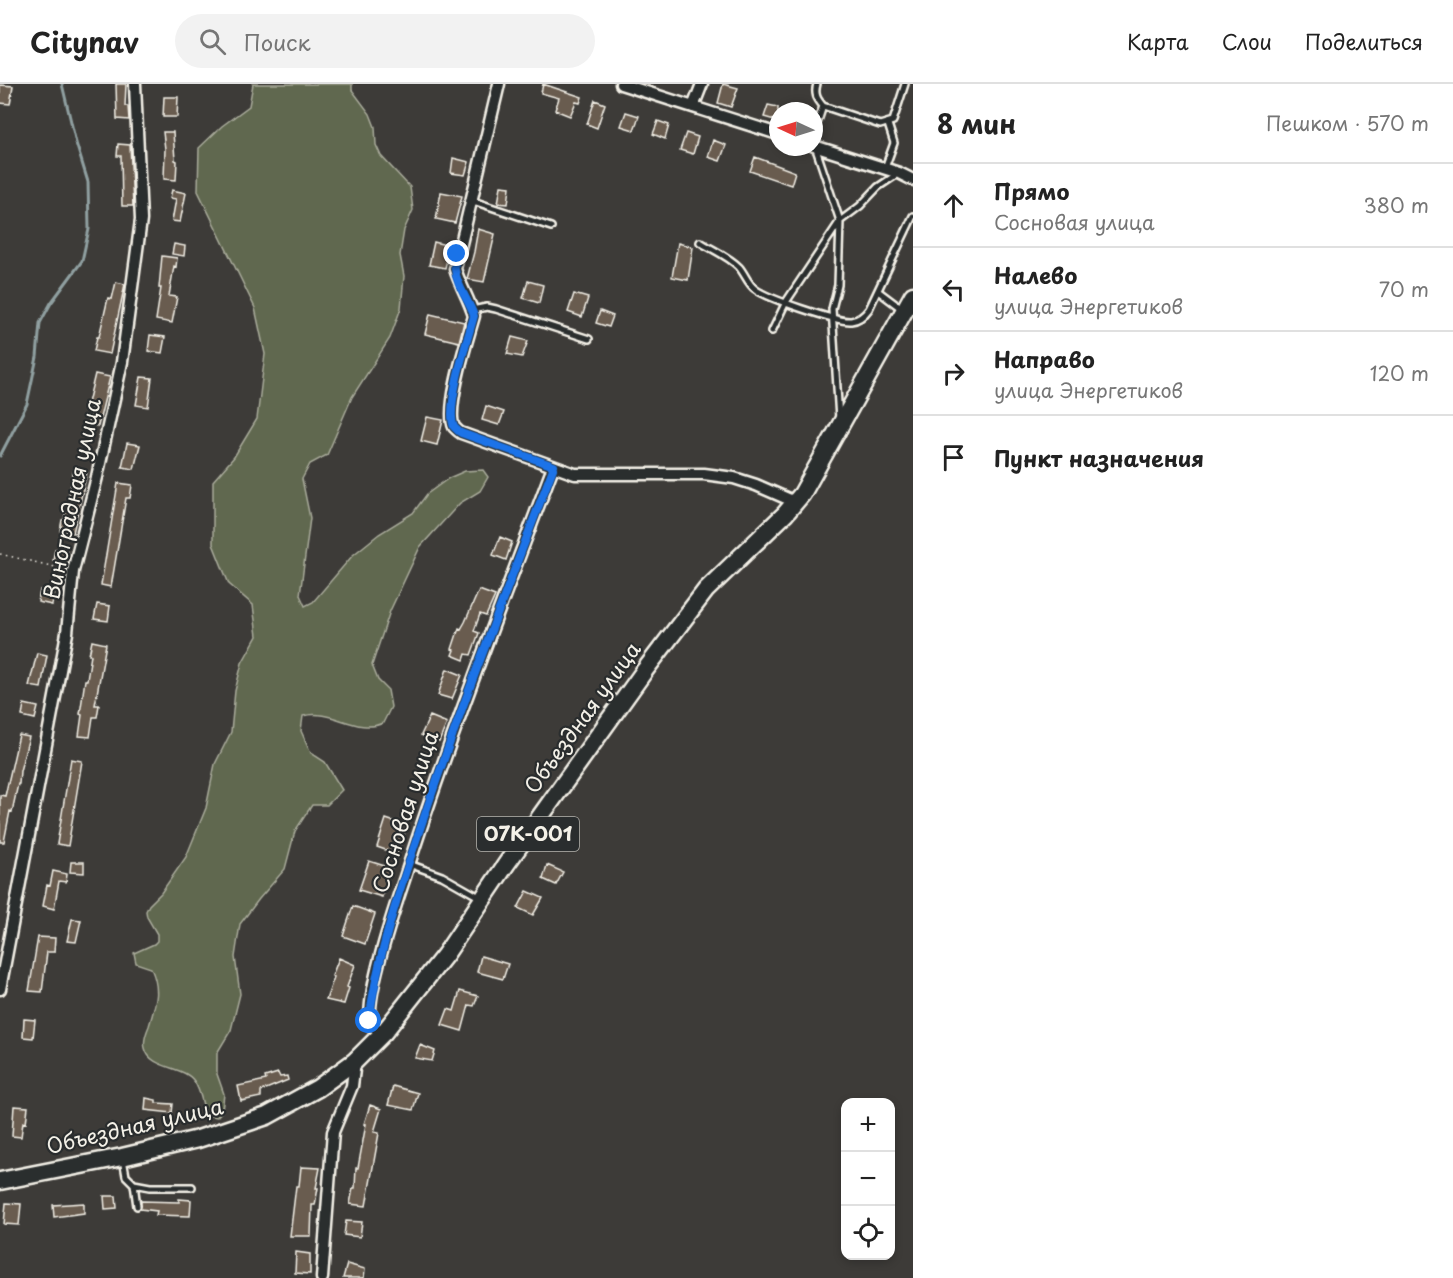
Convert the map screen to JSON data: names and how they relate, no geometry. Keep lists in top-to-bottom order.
{
  "streets": {
    "main road": ["Объездная улица", "07К-001"],
    "street": ["Виноградная улица", "Сосновая улица"]
  },
  "crossings": [
    ["Объездная улица", "Сосновая улица"]
  ],
  "north": "left",
  "page": {
    "header": "Citynav",
    "search": "Поиск",
    "nav": ["Карта", "Слои", "Поделиться"],
    "heading": ["8 мин", "Пешком · 570 m"],
    "list": [
      ["Прямо", "Сосновая улица", "380 m"],
      ["Налево", "улица Энергетиков", "70 m"],
      ["Направо", "улица Энергетиков", "120 m"],
      "Пункт назначения"
    ],
    "map_buttons": ["+", "−"]
  }
}
